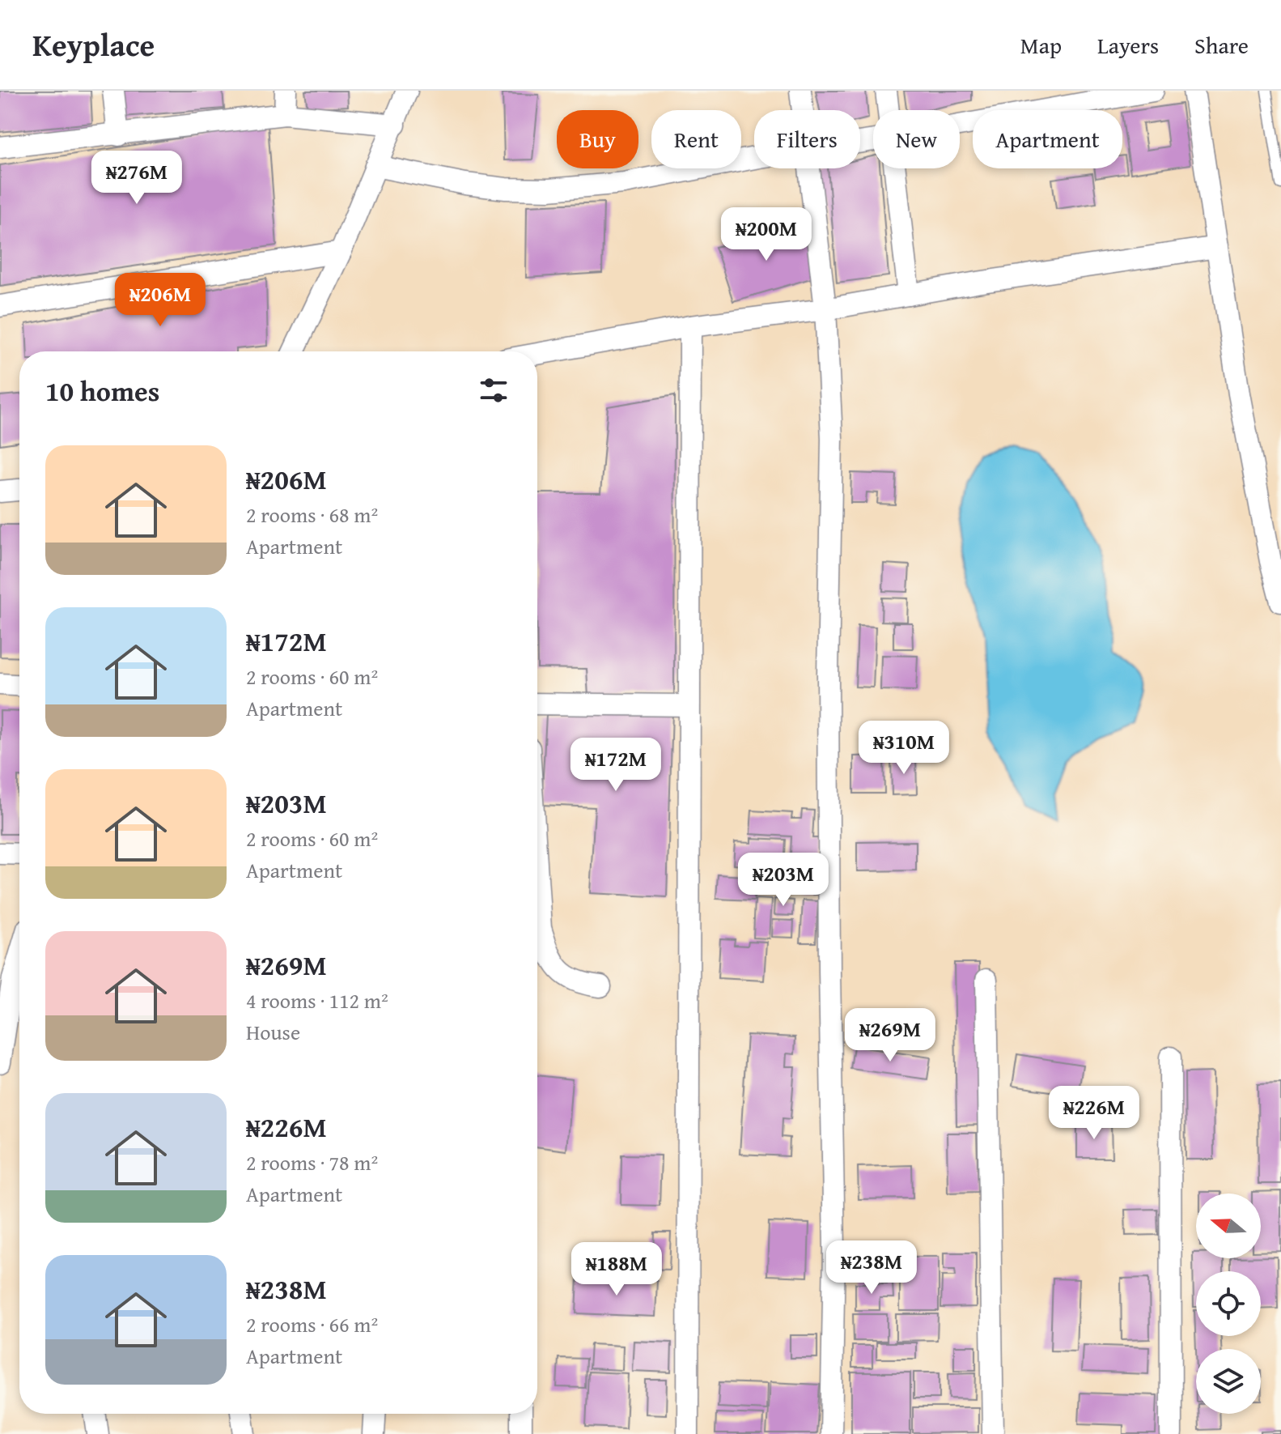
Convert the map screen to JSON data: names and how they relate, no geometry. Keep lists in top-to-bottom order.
{
  "north": "left",
  "page": {
    "header": "Keyplace",
    "nav": ["Map", "Layers", "Share"],
    "chip": [
      "Buy",
      "Rent",
      "Filters",
      "New",
      "Apartment"
    ],
    "price": [
      "₦276M",
      "₦200M",
      "₦206M",
      "₦310M",
      "₦172M",
      "₦203M",
      "₦269M",
      "₦226M",
      "₦238M",
      "₦188M"
    ],
    "heading": "10 homes",
    "list": [
      {
        "name": "₦206M",
        "note": "2 rooms · 68 m² · Apartment"
      },
      {
        "name": "₦172M",
        "note": "2 rooms · 60 m² · Apartment"
      },
      {
        "name": "₦203M",
        "note": "2 rooms · 60 m² · Apartment"
      },
      {
        "name": "₦269M",
        "note": "4 rooms · 112 m² · House"
      },
      {
        "name": "₦226M",
        "note": "2 rooms · 78 m² · Apartment"
      },
      {
        "name": "₦238M",
        "note": "2 rooms · 66 m² · Apartment"
      }
    ]
  }
}
